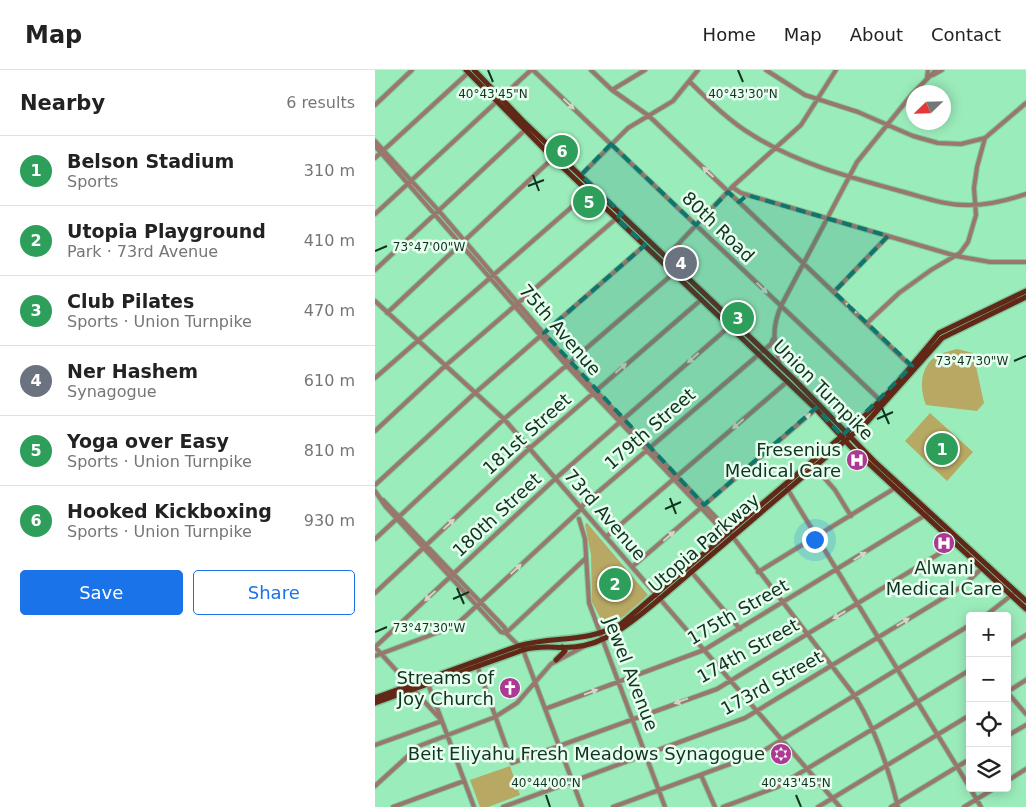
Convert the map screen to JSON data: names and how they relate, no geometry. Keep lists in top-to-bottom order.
{
  "streets": {
    "main road": ["Union Turnpike", "Utopia Parkway"],
    "street": [
      "80th Road",
      "75th Avenue",
      "179th Street",
      "181st Street",
      "180th Street",
      "73rd Avenue",
      "175th Street",
      "174th Street",
      "Jewel Avenue",
      "173rd Street"
    ]
  },
  "crossings": [
    ["80th Road", "Utopia Parkway"],
    ["75th Avenue", "179th Street"],
    ["75th Avenue", "181st Street"],
    ["75th Avenue", "180th Street"],
    ["75th Avenue", "Utopia Parkway"],
    ["75th Avenue", "175th Street"],
    ["75th Avenue", "174th Street"],
    ["75th Avenue", "173rd Street"],
    ["Union Turnpike", "179th Street"],
    ["Union Turnpike", "181st Street"],
    ["Union Turnpike", "180th Street"],
    ["Union Turnpike", "Utopia Parkway"],
    ["Union Turnpike", "175th Street"],
    ["Union Turnpike", "174th Street"],
    ["Union Turnpike", "173rd Street"],
    ["179th Street", "73rd Avenue"],
    ["181st Street", "73rd Avenue"],
    ["180th Street", "73rd Avenue"],
    ["73rd Avenue", "Utopia Parkway"],
    ["73rd Avenue", "175th Street"],
    ["73rd Avenue", "174th Street"],
    ["73rd Avenue", "173rd Street"],
    ["Utopia Parkway", "Jewel Avenue"],
    ["175th Street", "Jewel Avenue"],
    ["174th Street", "Jewel Avenue"],
    ["Jewel Avenue", "173rd Street"]
  ],
  "one_way": [
    "80th Road",
    "181st Street",
    "180th Street",
    "175th Street"
  ],
  "places": {
    "hospital": ["Fresenius Medical Care", "Alwani Medical Care"],
    "church": ["Streams of Joy Church"],
    "synagogue": ["Beit Eliyahu Fresh Meadows Synagogue"]
  },
  "north": "bottom left",
  "page": {
    "header": "Map",
    "nav": [
      "Home",
      "Map",
      "About",
      "Contact"
    ],
    "heading": ["Nearby", "6 results"],
    "pins": [
      "6",
      "5",
      "4",
      "3",
      "1",
      "2"
    ],
    "list": [
      {
        "mark": "1",
        "name": "Belson Stadium",
        "note": "Sports",
        "value": "310 m"
      },
      {
        "mark": "2",
        "name": "Utopia Playground",
        "note": "Park · 73rd Avenue",
        "value": "410 m"
      },
      {
        "mark": "3",
        "name": "Club Pilates",
        "note": "Sports · Union Turnpike",
        "value": "470 m"
      },
      {
        "mark": "4",
        "name": "Ner Hashem",
        "note": "Synagogue",
        "value": "610 m"
      },
      {
        "mark": "5",
        "name": "Yoga over Easy",
        "note": "Sports · Union Turnpike",
        "value": "810 m"
      },
      {
        "mark": "6",
        "name": "Hooked Kickboxing",
        "note": "Sports · Union Turnpike",
        "value": "930 m"
      }
    ],
    "buttons": ["Save", "Share"],
    "map_buttons": ["+", "−"]
  },
  "coordinates": [
    "40°43'45\"N",
    "40°43'30\"N",
    "73°47'00\"W",
    "73°47'30\"W",
    "40°44'00\"N"
  ]
}
